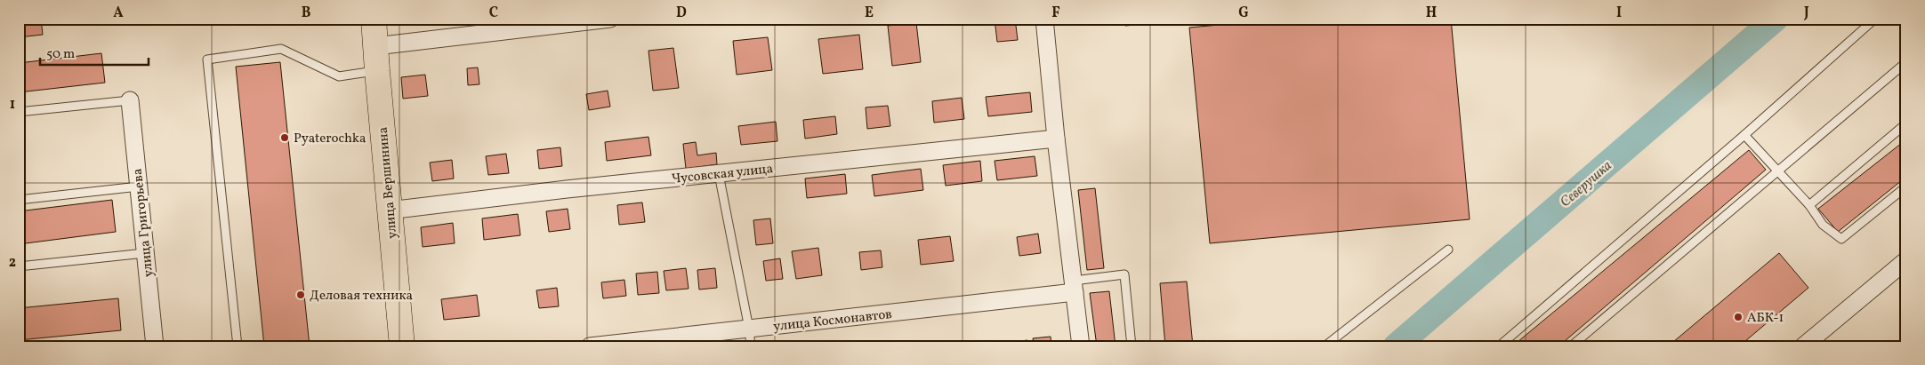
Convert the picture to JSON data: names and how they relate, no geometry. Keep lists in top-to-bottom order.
{
  "streets": {
    "main road": ["улица Вершинина"],
    "street": ["Чусовская улица", "улица Григорьева", "улица Космонавтов"]
  },
  "crossings": [
    ["Чусовская улица", "улица Вершинина"]
  ],
  "water": ["Северушка"],
  "places": ["Pyaterochka", "Деловая техника", "АБК-1"],
  "scale_bar": "50 m",
  "grid": {
    "columns": [
      "A",
      "B",
      "C",
      "D",
      "E",
      "F",
      "G",
      "H",
      "I",
      "J"
    ],
    "rows": ["1", "2"]
  }
}
